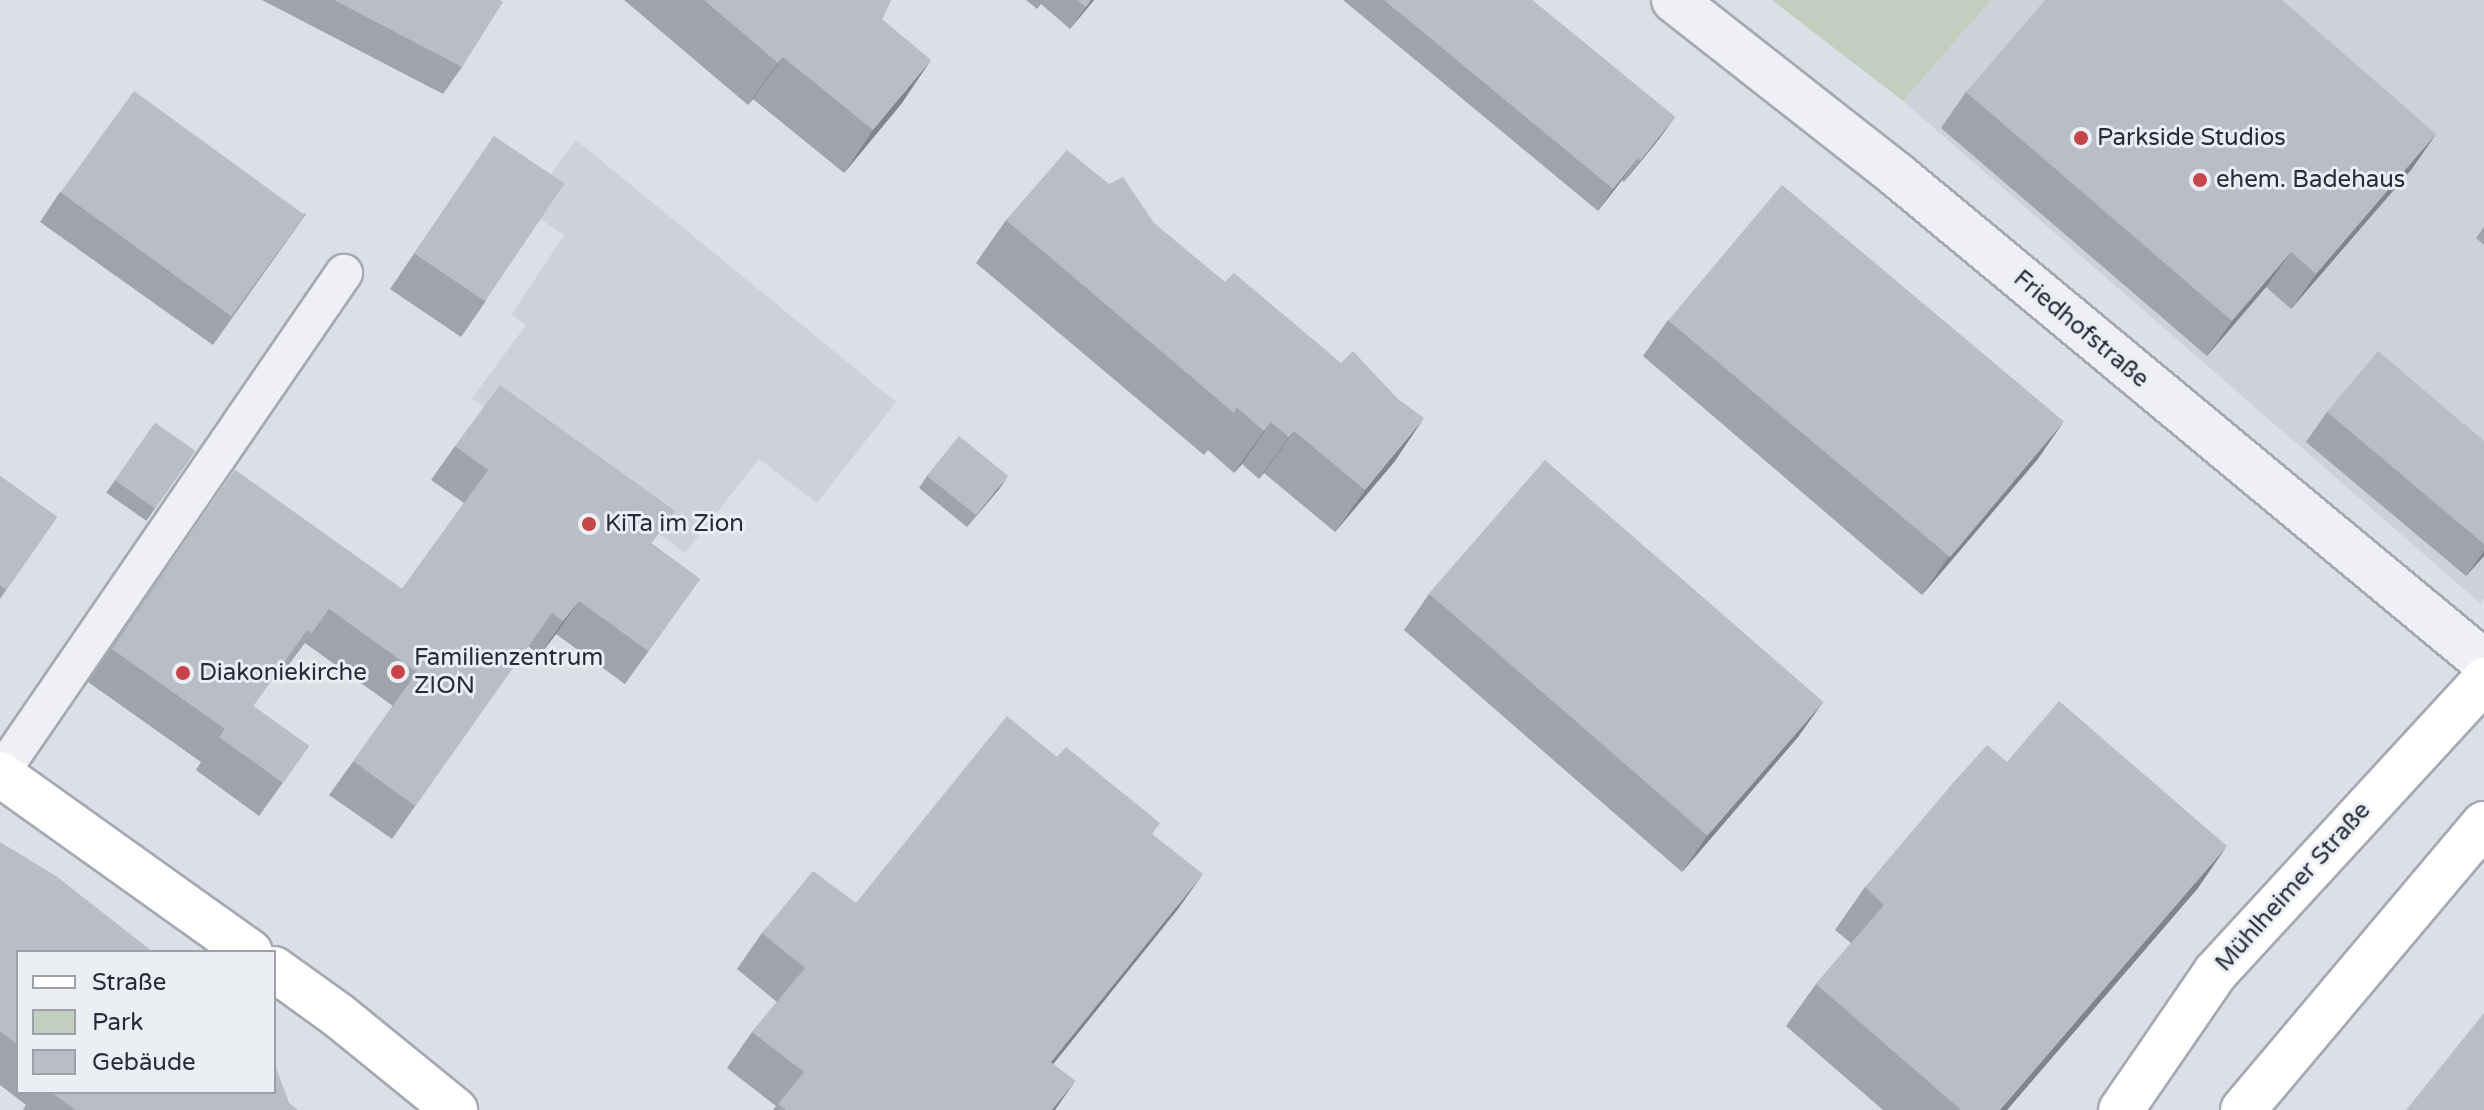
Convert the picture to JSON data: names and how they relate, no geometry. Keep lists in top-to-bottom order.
{
  "streets": {
    "main road": ["Mühlheimer Straße"],
    "street": ["Friedhofstraße"]
  },
  "places": [
    "Parkside Studios",
    "ehem. Badehaus",
    "KiTa im Zion",
    "Familienzentrum ZION",
    "Diakoniekirche"
  ],
  "legend": ["Straße", "Park", "Gebäude"]
}
